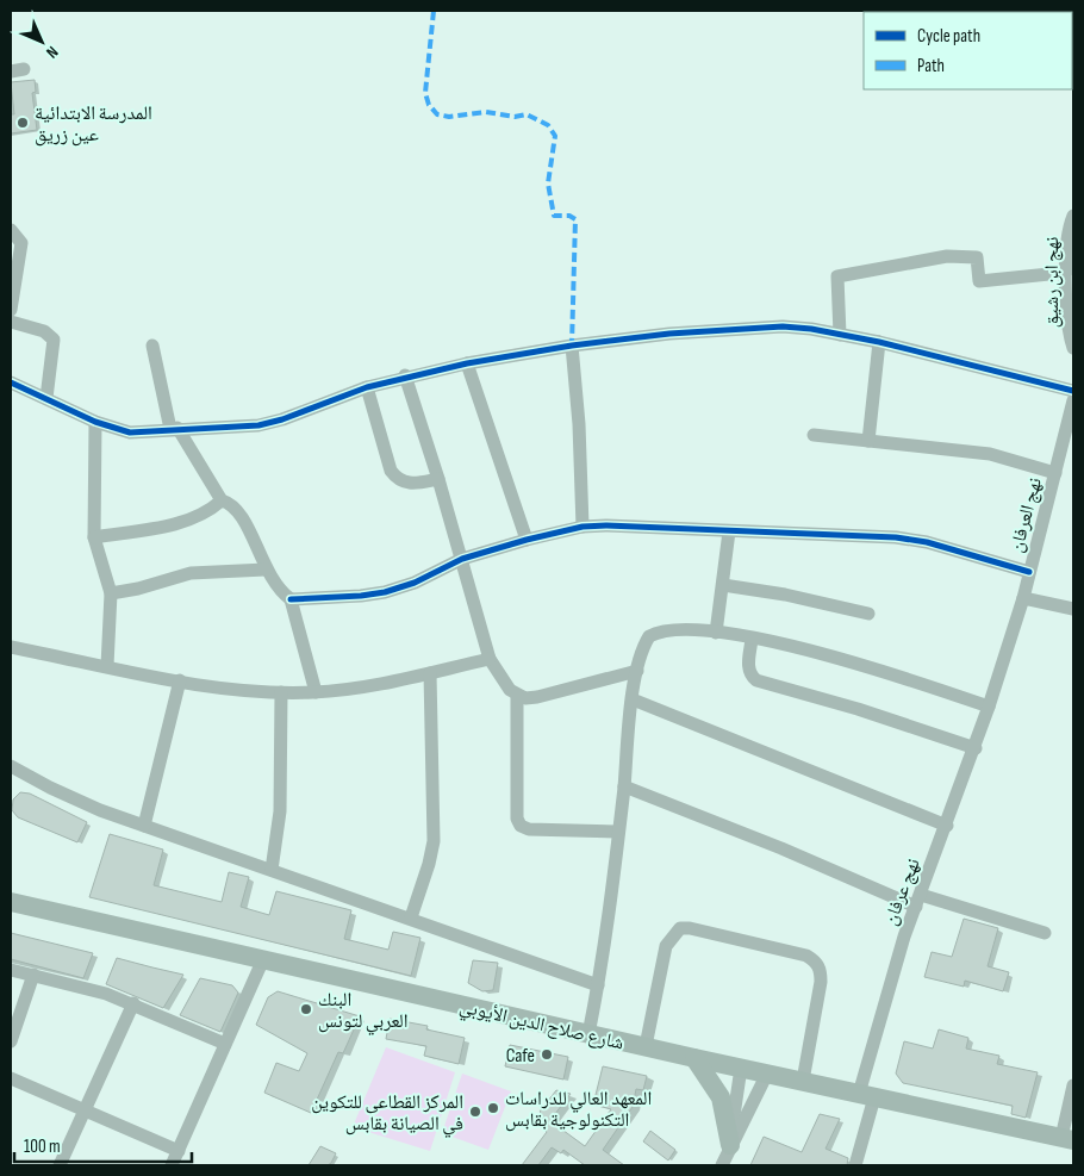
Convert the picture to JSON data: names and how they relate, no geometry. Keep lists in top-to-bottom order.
{
  "streets": {
    "main road": ["شارع صلاح الدين الأيوبي"],
    "street": ["نهج ابن رشيق", "نهج العرفان", "نهج عرفان"]
  },
  "crossings": [
    ["نهج العرفان", "نهج عرفان"],
    ["نهج عرفان", "شارع صلاح الدين الأيوبي"]
  ],
  "places": [
    "المدرسة الابتدائية عين زريق",
    "البنك العربي لتونس",
    "Cafe",
    "المعهد العالي للدراسات التكنولوجية بقابس",
    "المركز القطاعى للتكوين في الصيانة بقابس"
  ],
  "legend": ["Cycle path", "Path"],
  "scale_bar": "100 m",
  "north": "bottom right"
}
